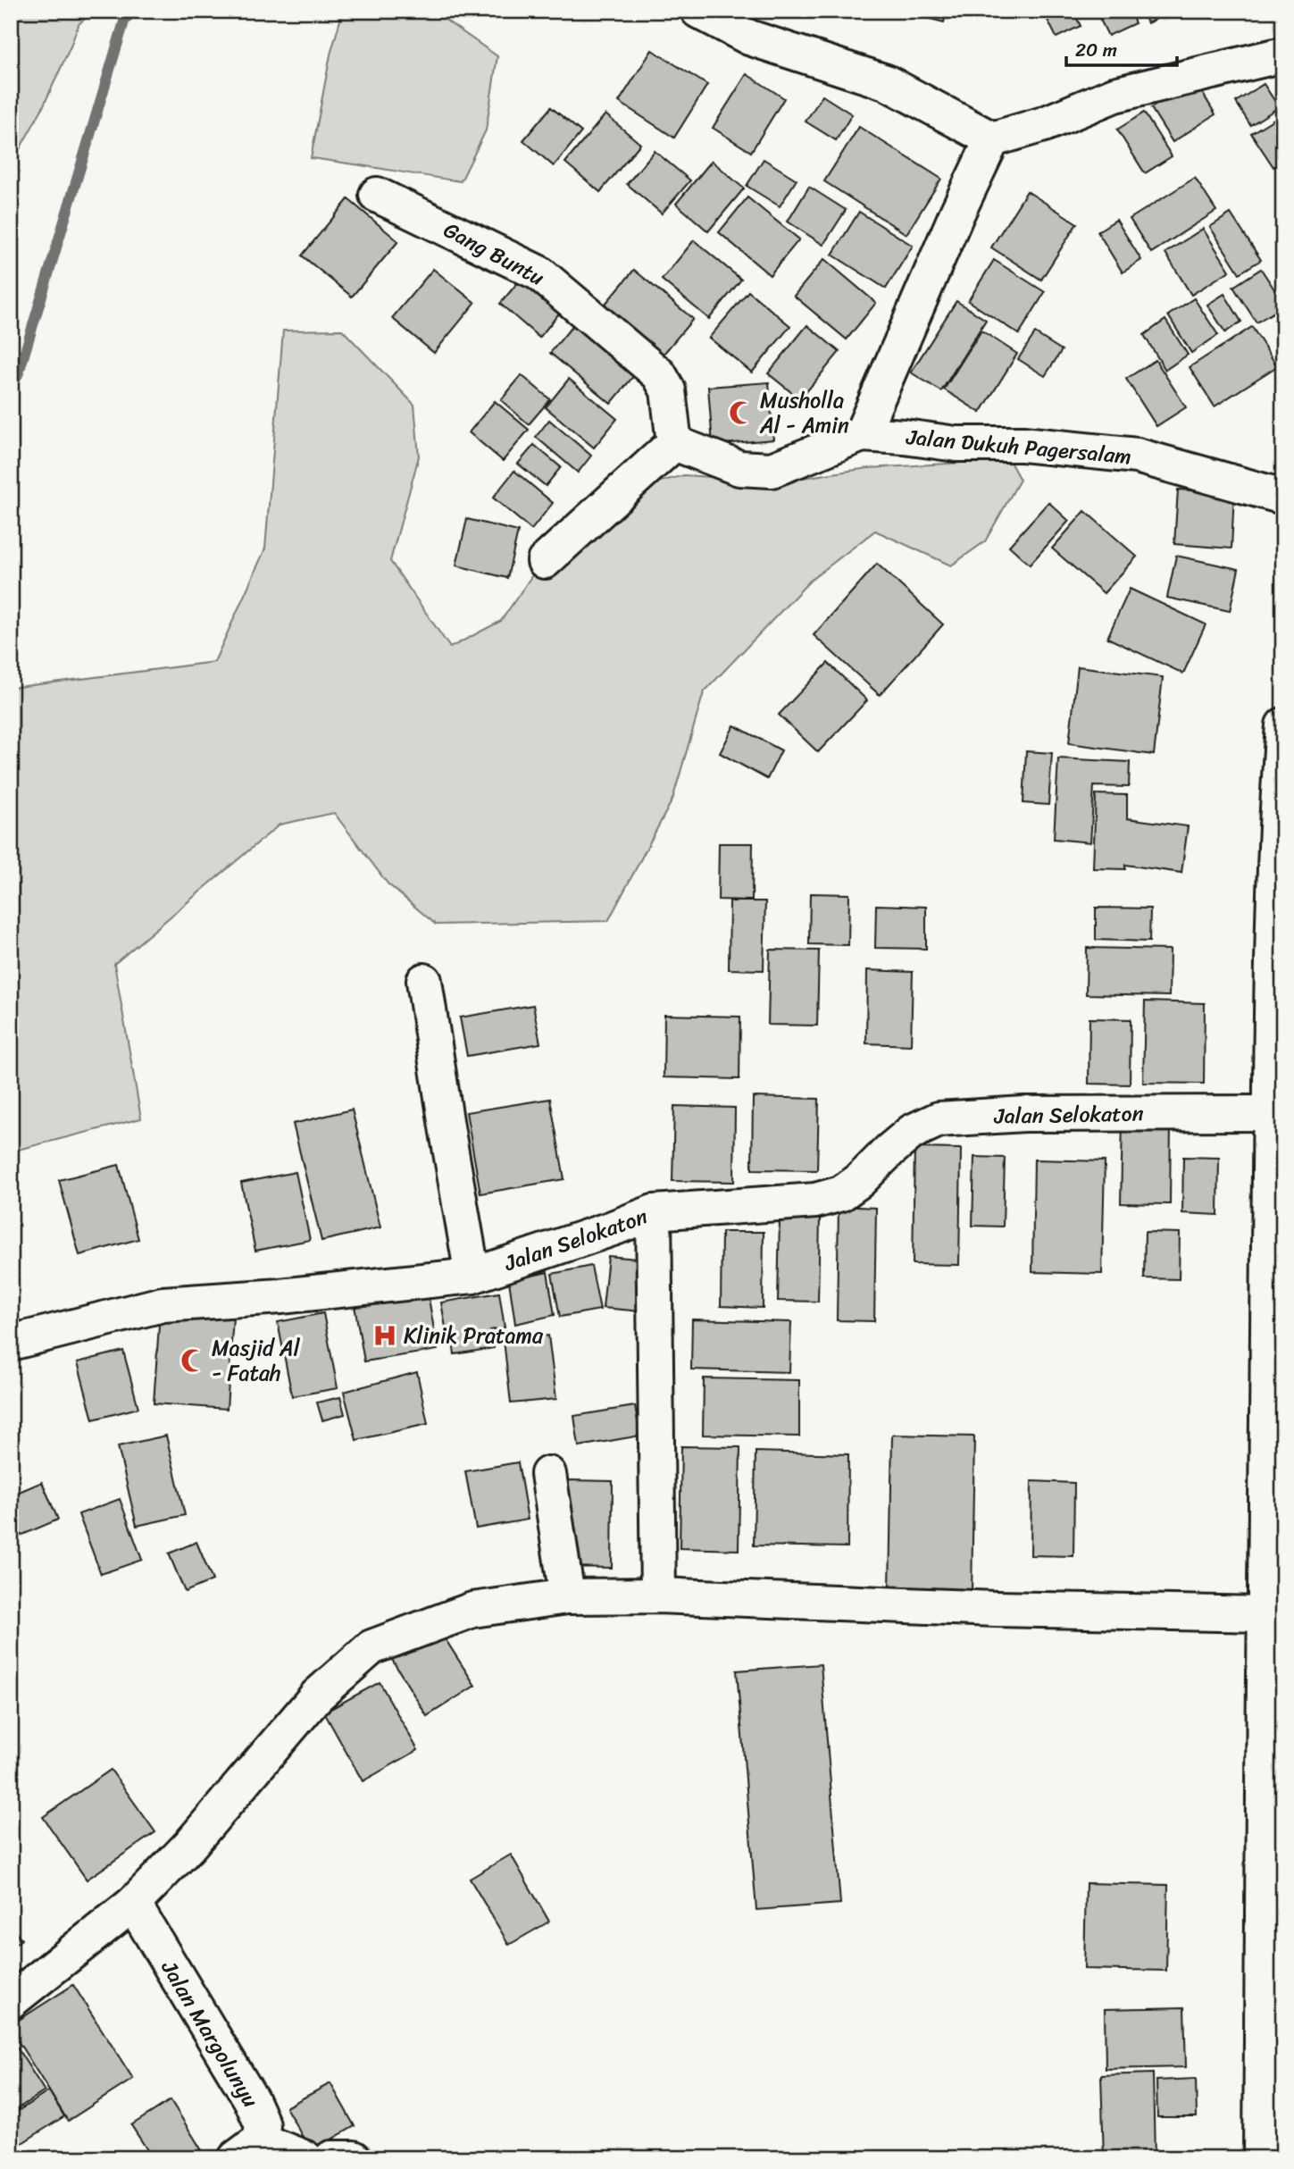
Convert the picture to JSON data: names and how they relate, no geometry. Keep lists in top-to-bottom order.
{
  "streets": {
    "street": [
      "Gang Buntu",
      "Jalan Dukuh Pagersalam",
      "Jalan Selokaton",
      "Jalan Margolunyu"
    ]
  },
  "crossings": [
    ["Gang Buntu", "Jalan Dukuh Pagersalam"]
  ],
  "places": {
    "mosque": ["Musholla Al - Amin", "Masjid Al - Fatah"],
    "hospital": ["Klinik Pratama"]
  },
  "scale_bar": "20 m"
}
